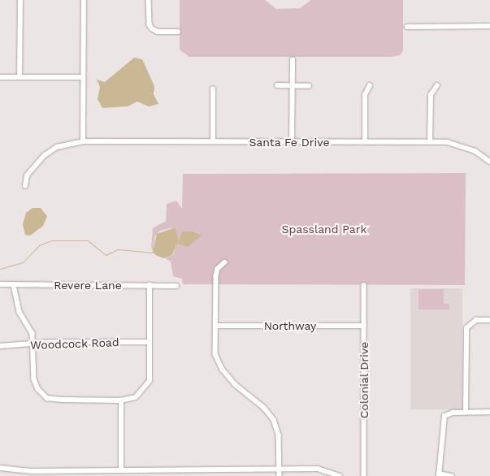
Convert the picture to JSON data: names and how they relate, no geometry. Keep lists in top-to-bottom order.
{
  "streets": {
    "street": [
      "Santa Fe Drive",
      "Revere Lane",
      "Northway",
      "Woodcock Road",
      "Colonial Drive"
    ]
  },
  "crossings": [
    ["Northway", "Colonial Drive"]
  ],
  "parks": ["Spassland Park"]
}
